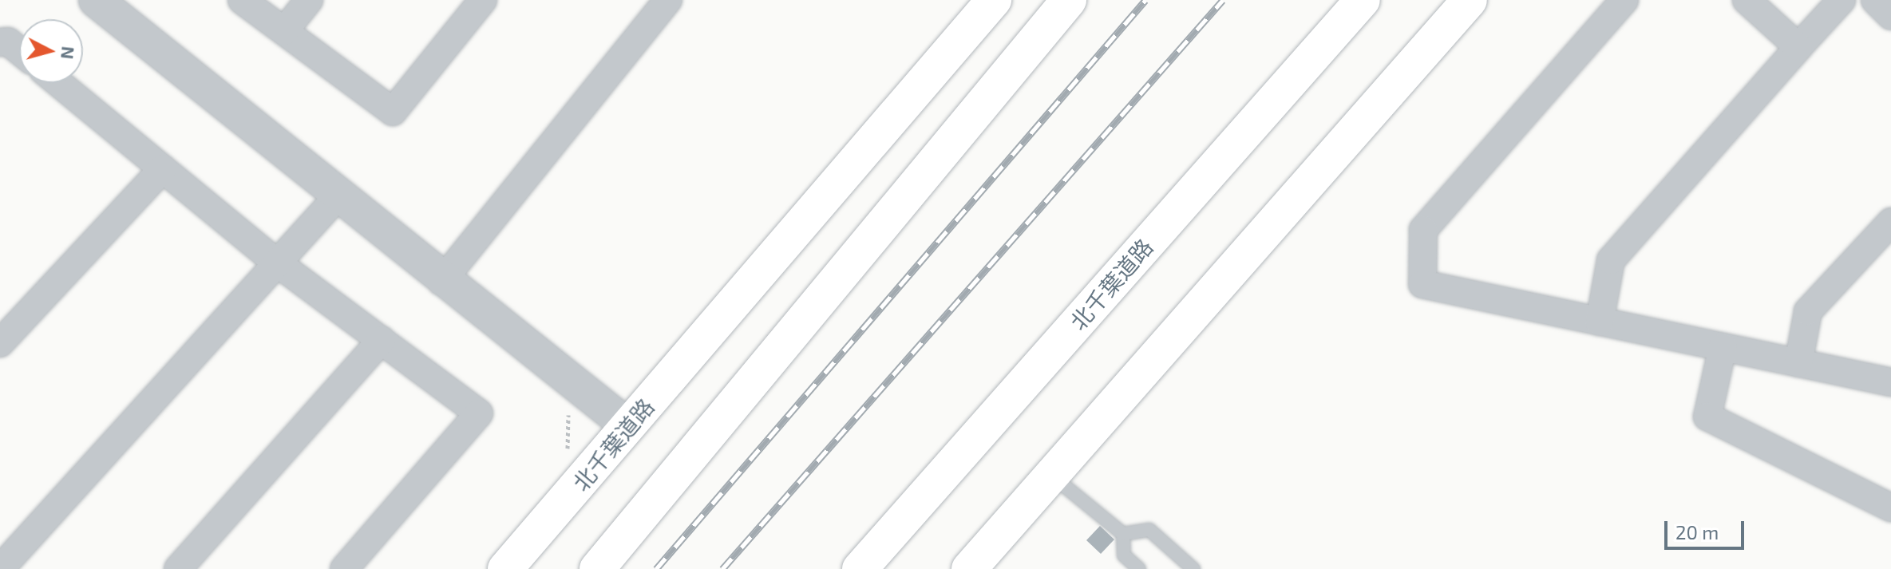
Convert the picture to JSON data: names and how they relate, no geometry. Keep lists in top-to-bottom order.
{
  "streets": {
    "highway": ["北千葉道路"]
  },
  "scale_bar": "20 m",
  "north": "right"
}
